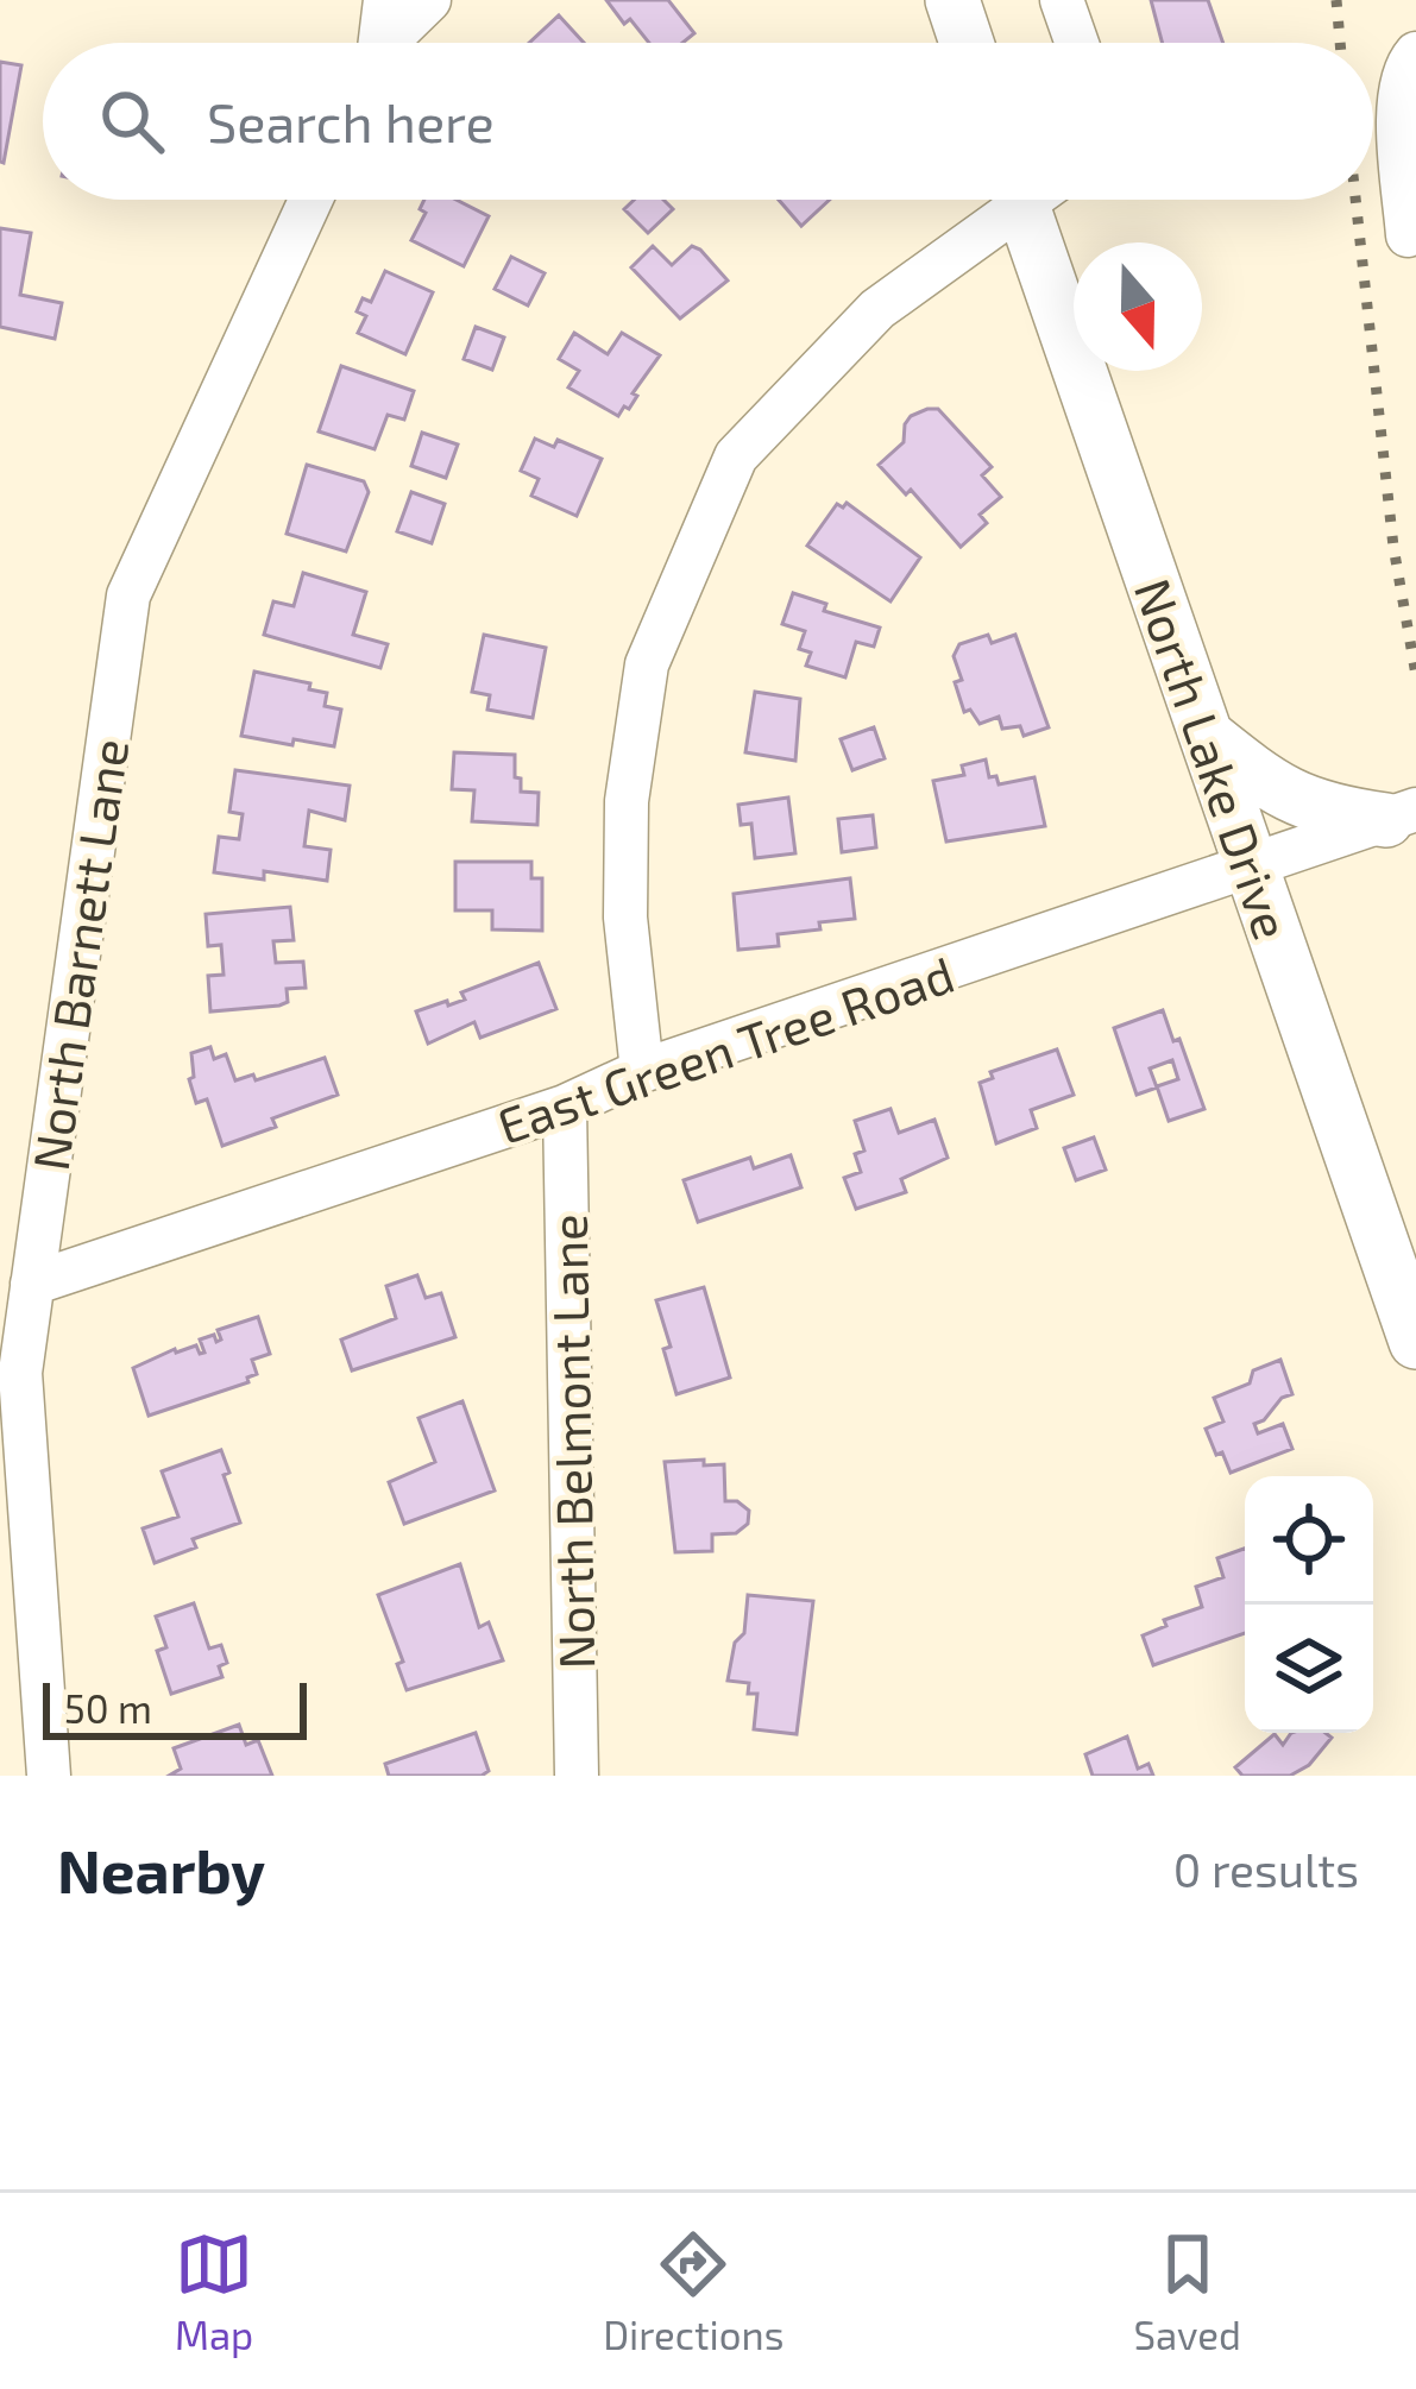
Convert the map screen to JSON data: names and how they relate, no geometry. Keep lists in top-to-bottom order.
{
  "streets": {
    "main road": ["North Lake Drive"],
    "street": ["North Barnett Lane", "East Green Tree Road", "North Belmont Lane"]
  },
  "crossings": [
    ["North Lake Drive", "East Green Tree Road"],
    ["North Barnett Lane", "East Green Tree Road"],
    ["East Green Tree Road", "North Belmont Lane"]
  ],
  "scale_bar": "50 m",
  "north": "bottom",
  "page": {
    "search": "Search here",
    "scale": "50 m",
    "heading": ["Nearby", "0 results"],
    "nav": ["Map", "Directions", "Saved"]
  }
}
